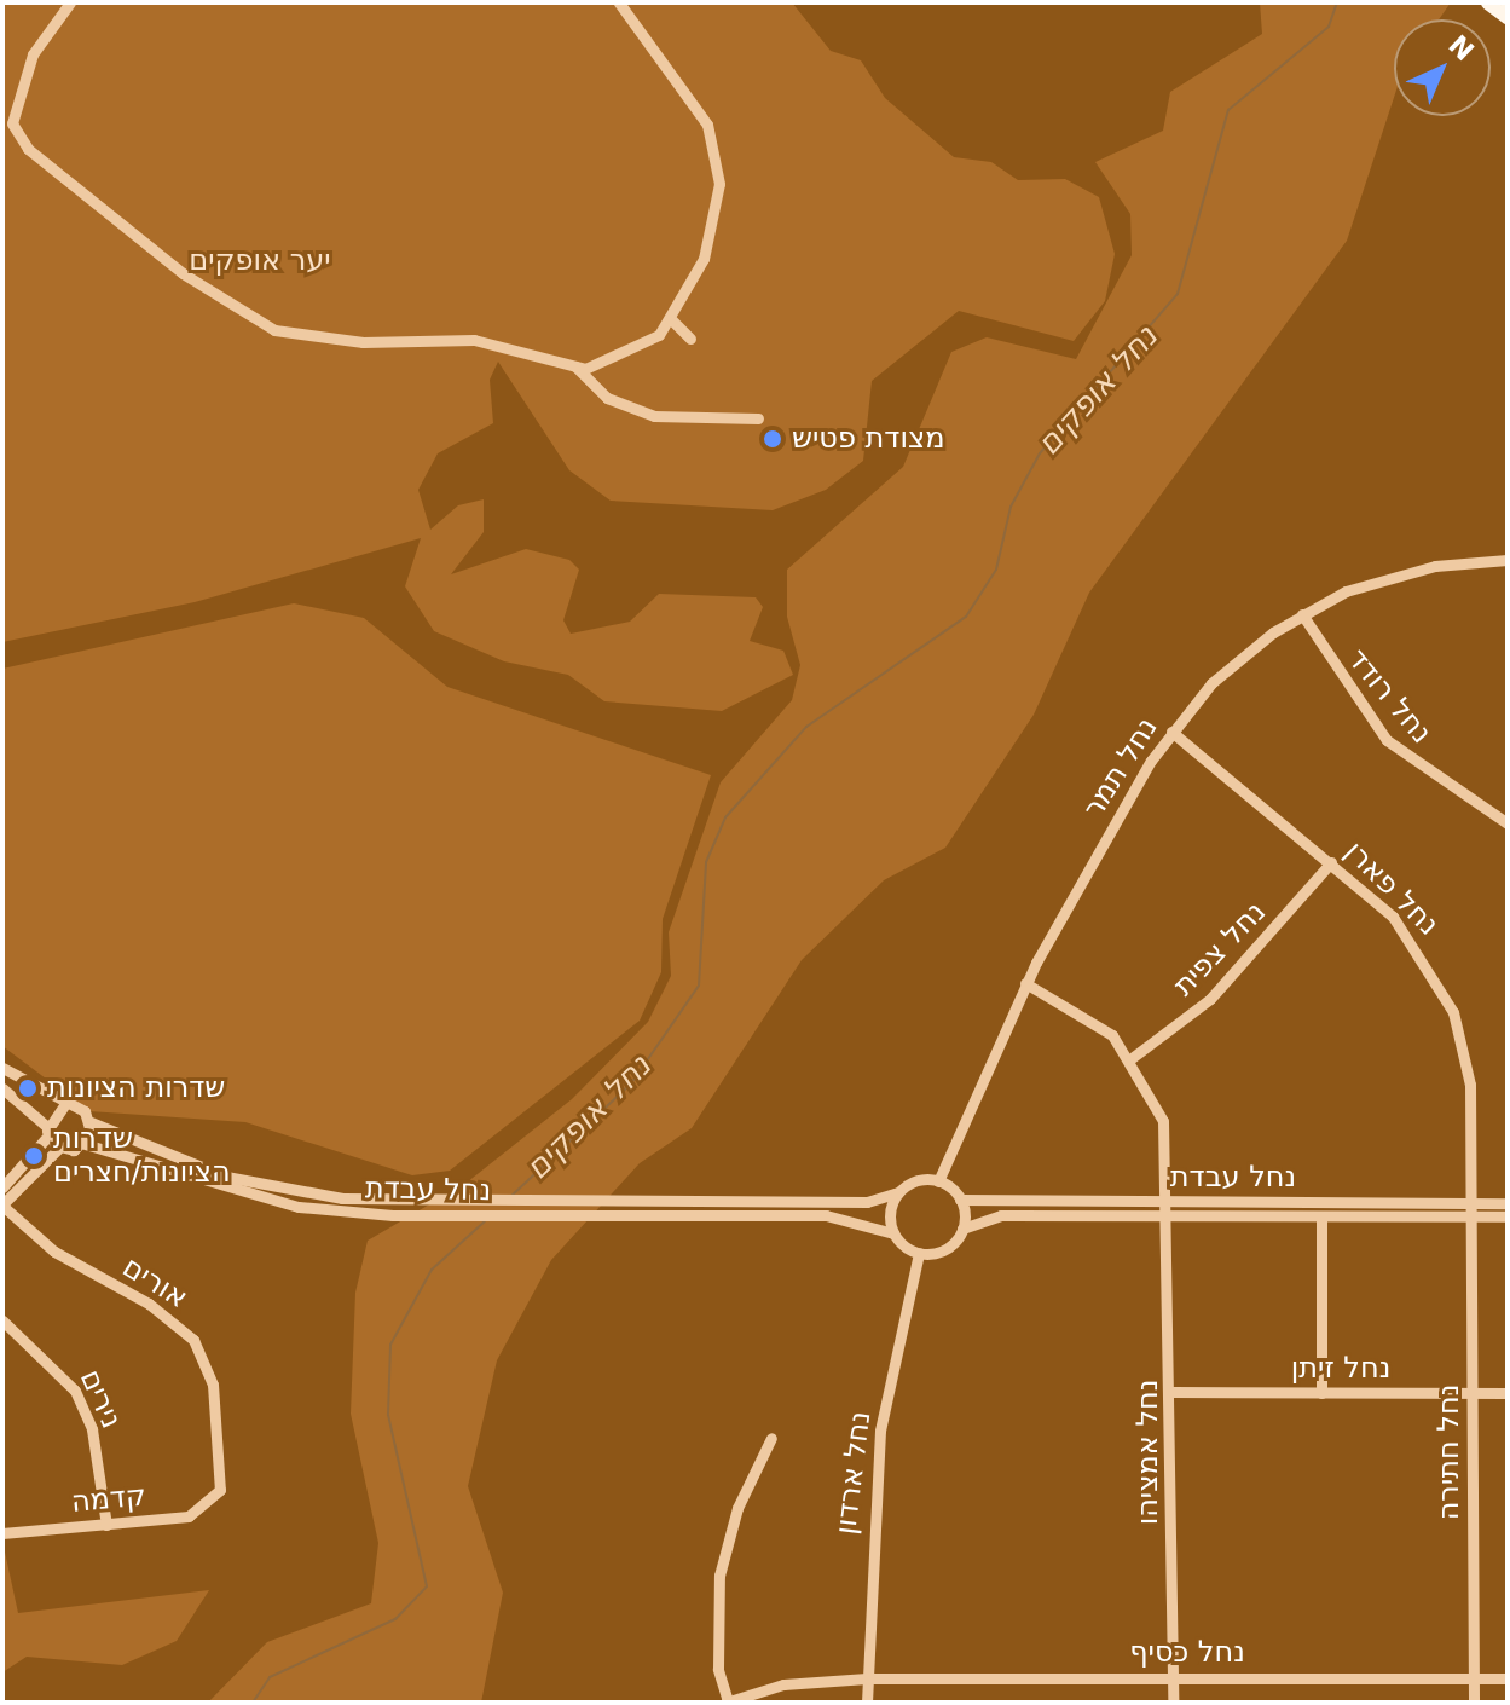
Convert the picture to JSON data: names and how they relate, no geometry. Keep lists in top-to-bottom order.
{
  "streets": {
    "street": [
      "נחל רודד",
      "נחל תמר",
      "נחל פארן",
      "נחל צפית",
      "נחל עבדת",
      "אורים",
      "נחל זיתן",
      "נירים",
      "נחל אמציהו",
      "נחל חתירה",
      "נחל ארדון",
      "קדמה",
      "נחל כסיף"
    ]
  },
  "crossings": [
    ["נחל רודד", "נחל תמר"],
    ["נחל תמר", "נחל פארן"],
    ["נחל תמר", "נחל עבדת"],
    ["נחל תמר", "נחל אמציהו"],
    ["נחל תמר", "נחל ארדון"],
    ["נחל פארן", "נחל צפית"],
    ["נחל פארן", "נחל עבדת"],
    ["נחל פארן", "נחל חתירה"],
    ["נחל צפית", "נחל אמציהו"],
    ["נחל עבדת", "נחל אמציהו"],
    ["נחל עבדת", "נחל חתירה"],
    ["נחל עבדת", "נחל ארדון"],
    ["אורים", "קדמה"],
    ["נחל זיתן", "נחל אמציהו"],
    ["נחל זיתן", "נחל חתירה"],
    ["נירים", "קדמה"],
    ["נחל אמציהו", "נחל כסיף"],
    ["נחל חתירה", "נחל כסיף"],
    ["נחל ארדון", "נחל כסיף"]
  ],
  "water": ["נחל אופקים"],
  "parks": ["יער אופקים"],
  "places": ["מצודת פטיש", "שדרות הציונות", "שדרות הציונות/חצרים"],
  "north": "top right"
}
